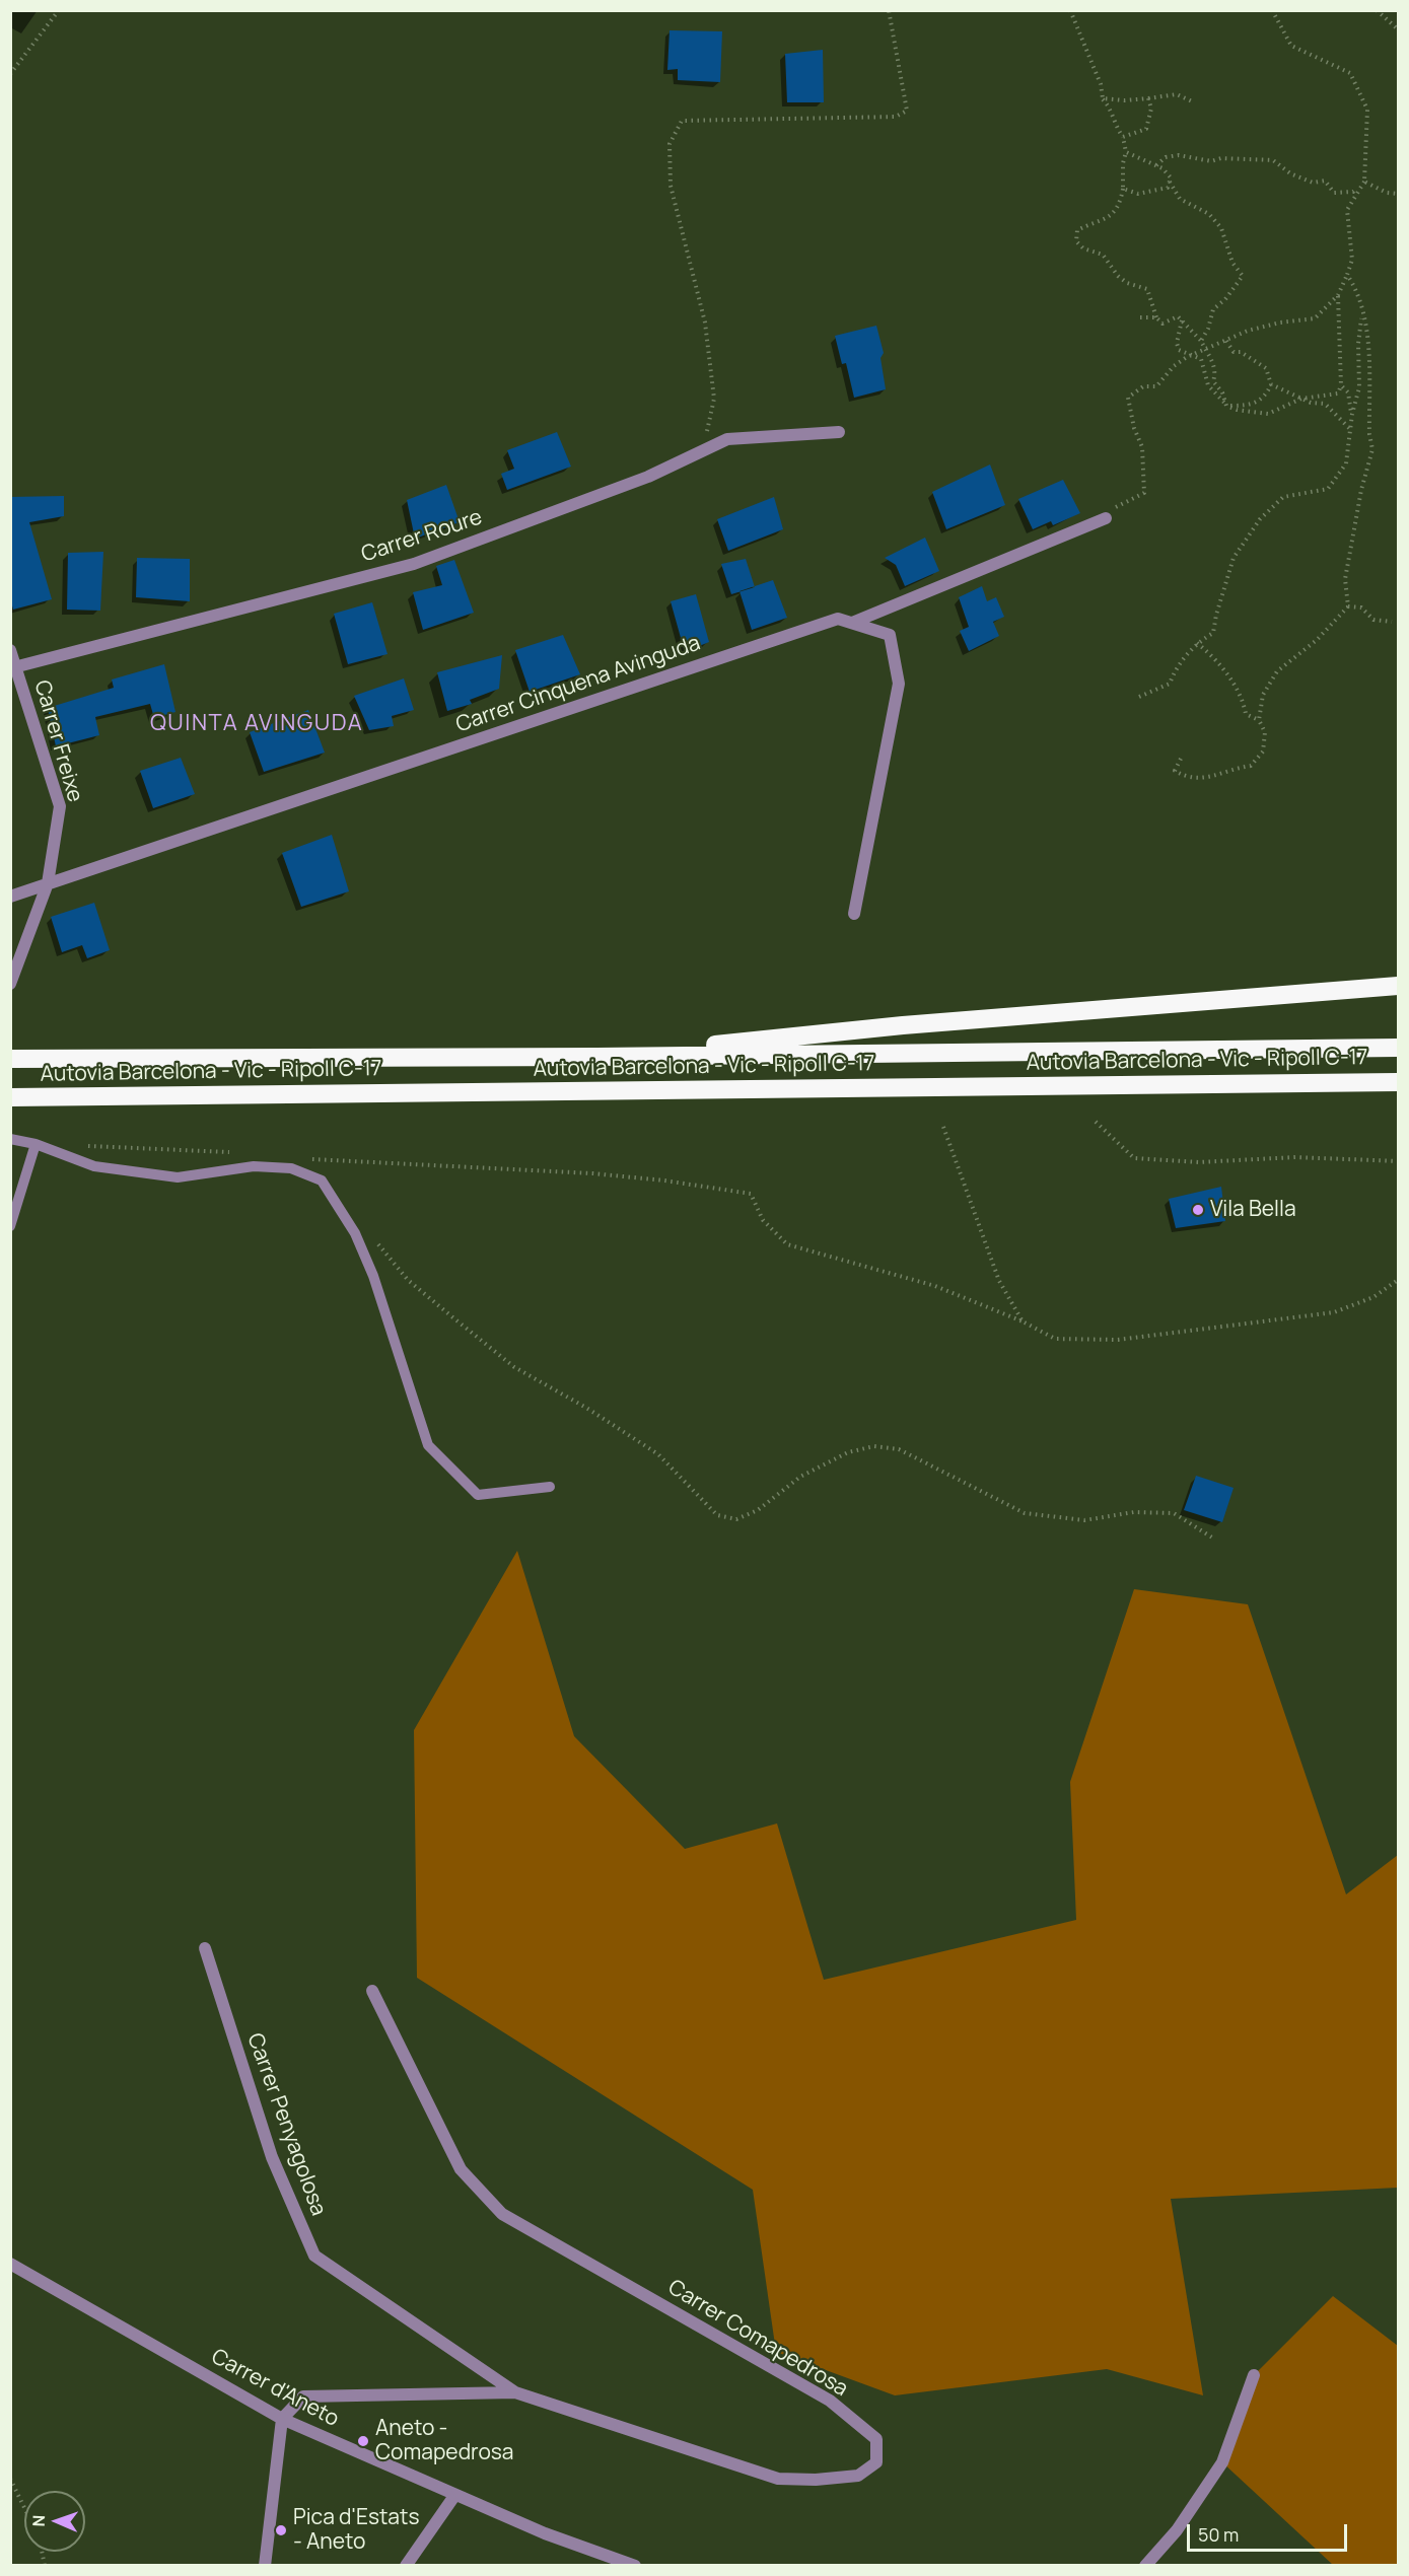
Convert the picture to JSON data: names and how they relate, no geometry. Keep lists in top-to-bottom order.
{
  "streets": {
    "highway": ["Autovia Barcelona - Vic - Ripoll C-17"],
    "street": [
      "Carrer Roure",
      "Carrer Cinquena Avinguda",
      "Carrer Freixe",
      "Carrer Penyagolosa",
      "Carrer Comapedrosa",
      "Carrer d'Aneto"
    ]
  },
  "crossings": [
    ["Carrer Roure", "Carrer Freixe"],
    ["Carrer Cinquena Avinguda", "Carrer Freixe"],
    ["Carrer Penyagolosa", "Carrer Comapedrosa"],
    ["Carrer Comapedrosa", "Carrer d'Aneto"]
  ],
  "districts": ["QUINTA AVINGUDA"],
  "places": ["Vila Bella", "Aneto - Comapedrosa", "Pica d'Estats - Aneto"],
  "scale_bar": "50 m",
  "north": "left"
}
